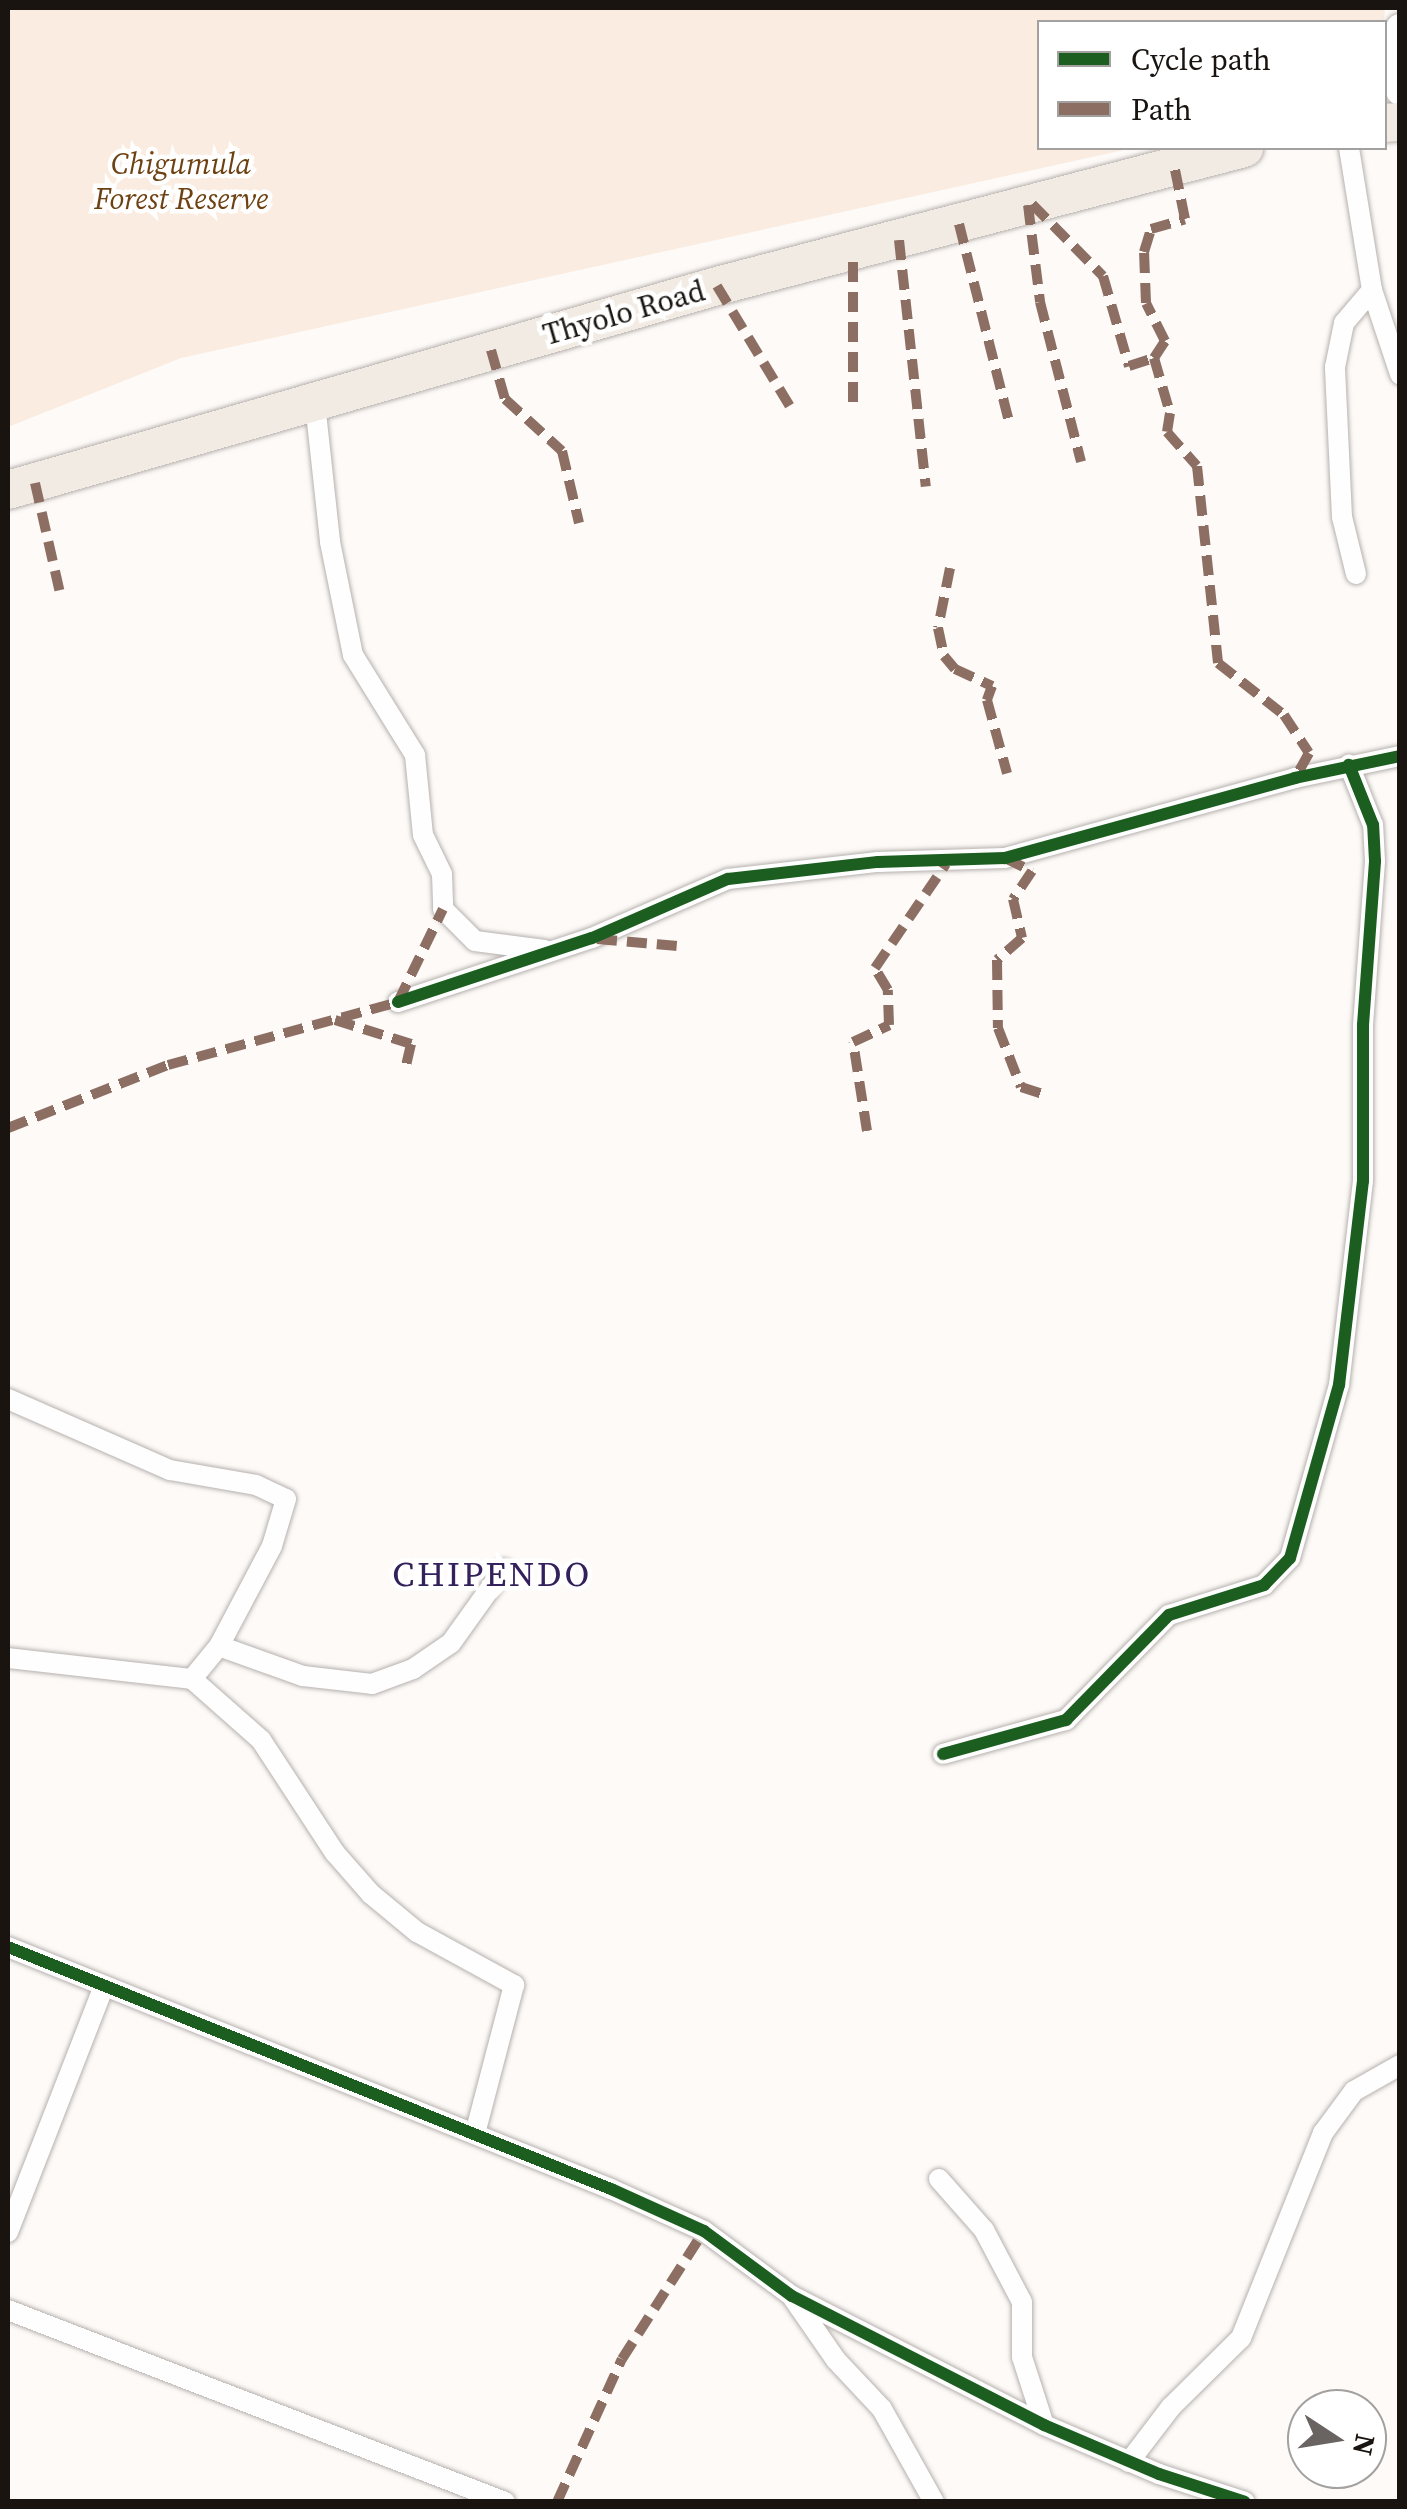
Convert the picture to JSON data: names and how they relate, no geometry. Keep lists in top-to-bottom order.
{
  "streets": {
    "highway": ["Thyolo Road"]
  },
  "districts": ["CHIPENDO"],
  "parks": ["Chigumula Forest Reserve"],
  "legend": ["Cycle path", "Path"],
  "north": "right"
}
